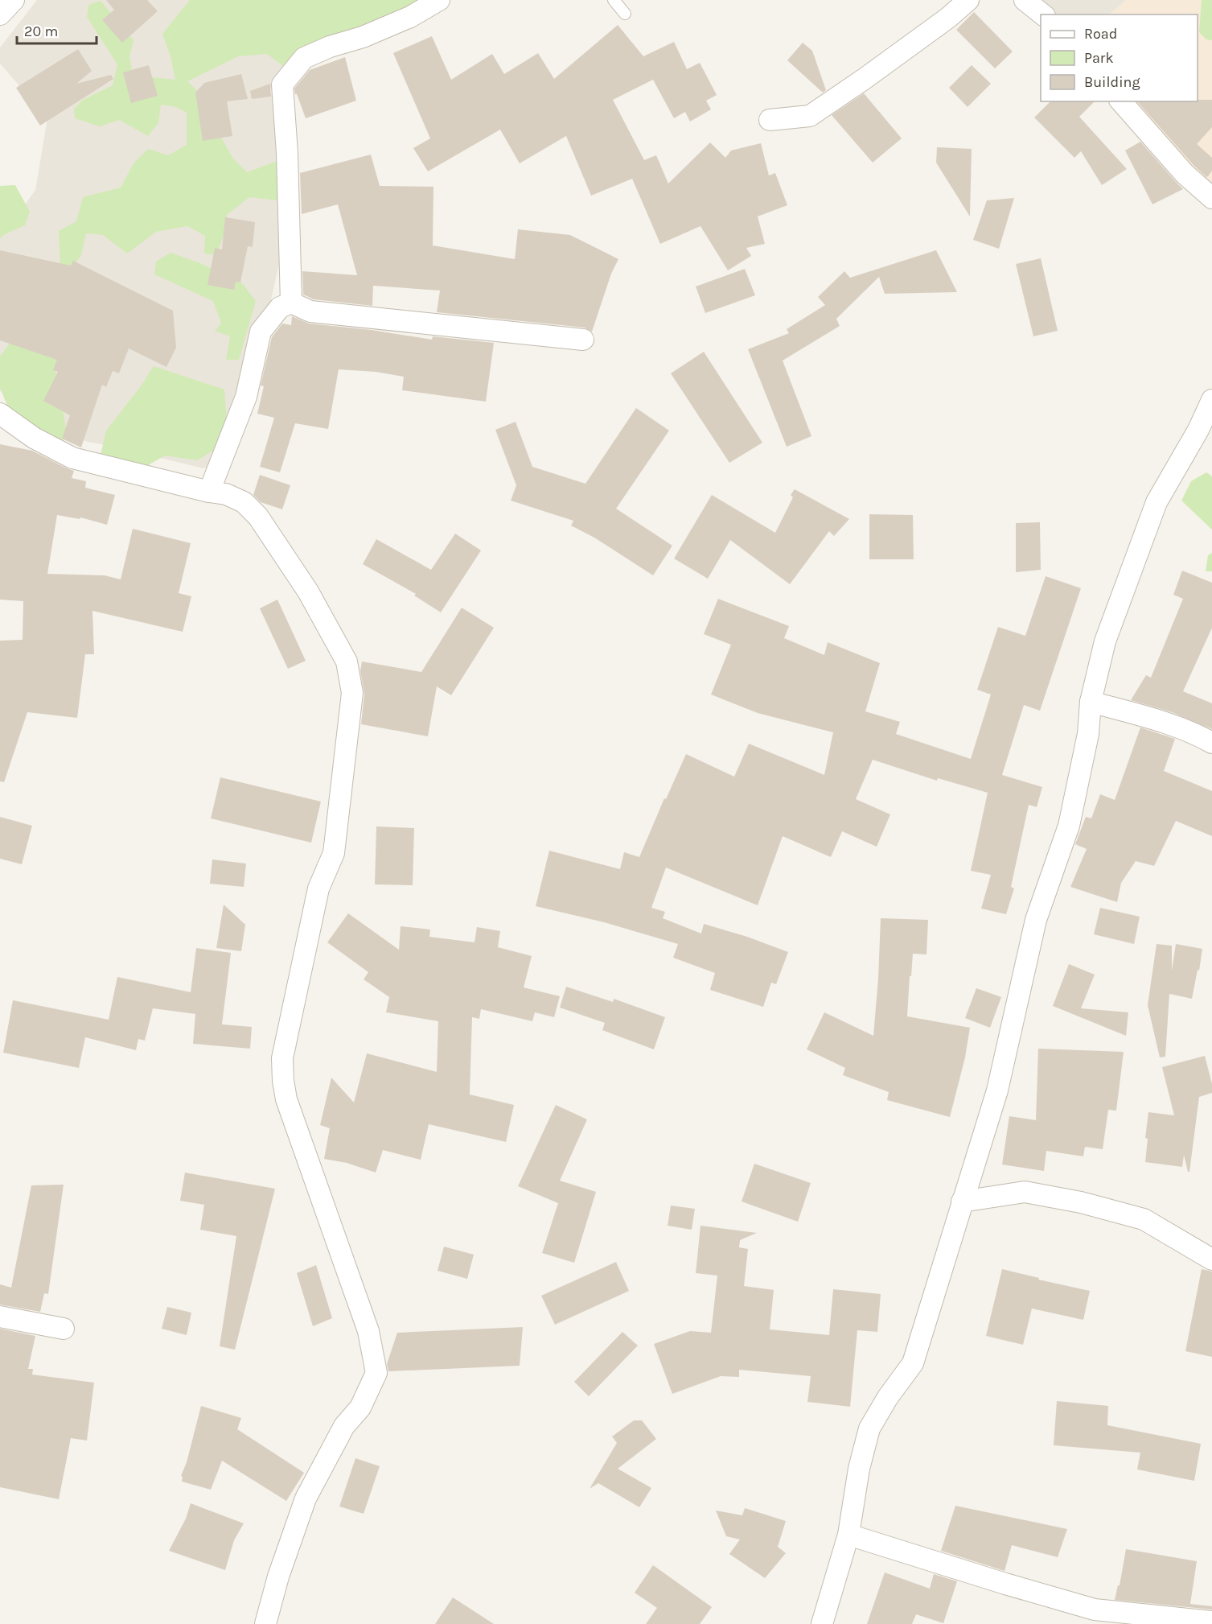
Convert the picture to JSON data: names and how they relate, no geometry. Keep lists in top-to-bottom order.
{
  "legend": ["Road", "Park", "Building"],
  "scale_bar": "20 m"
}
